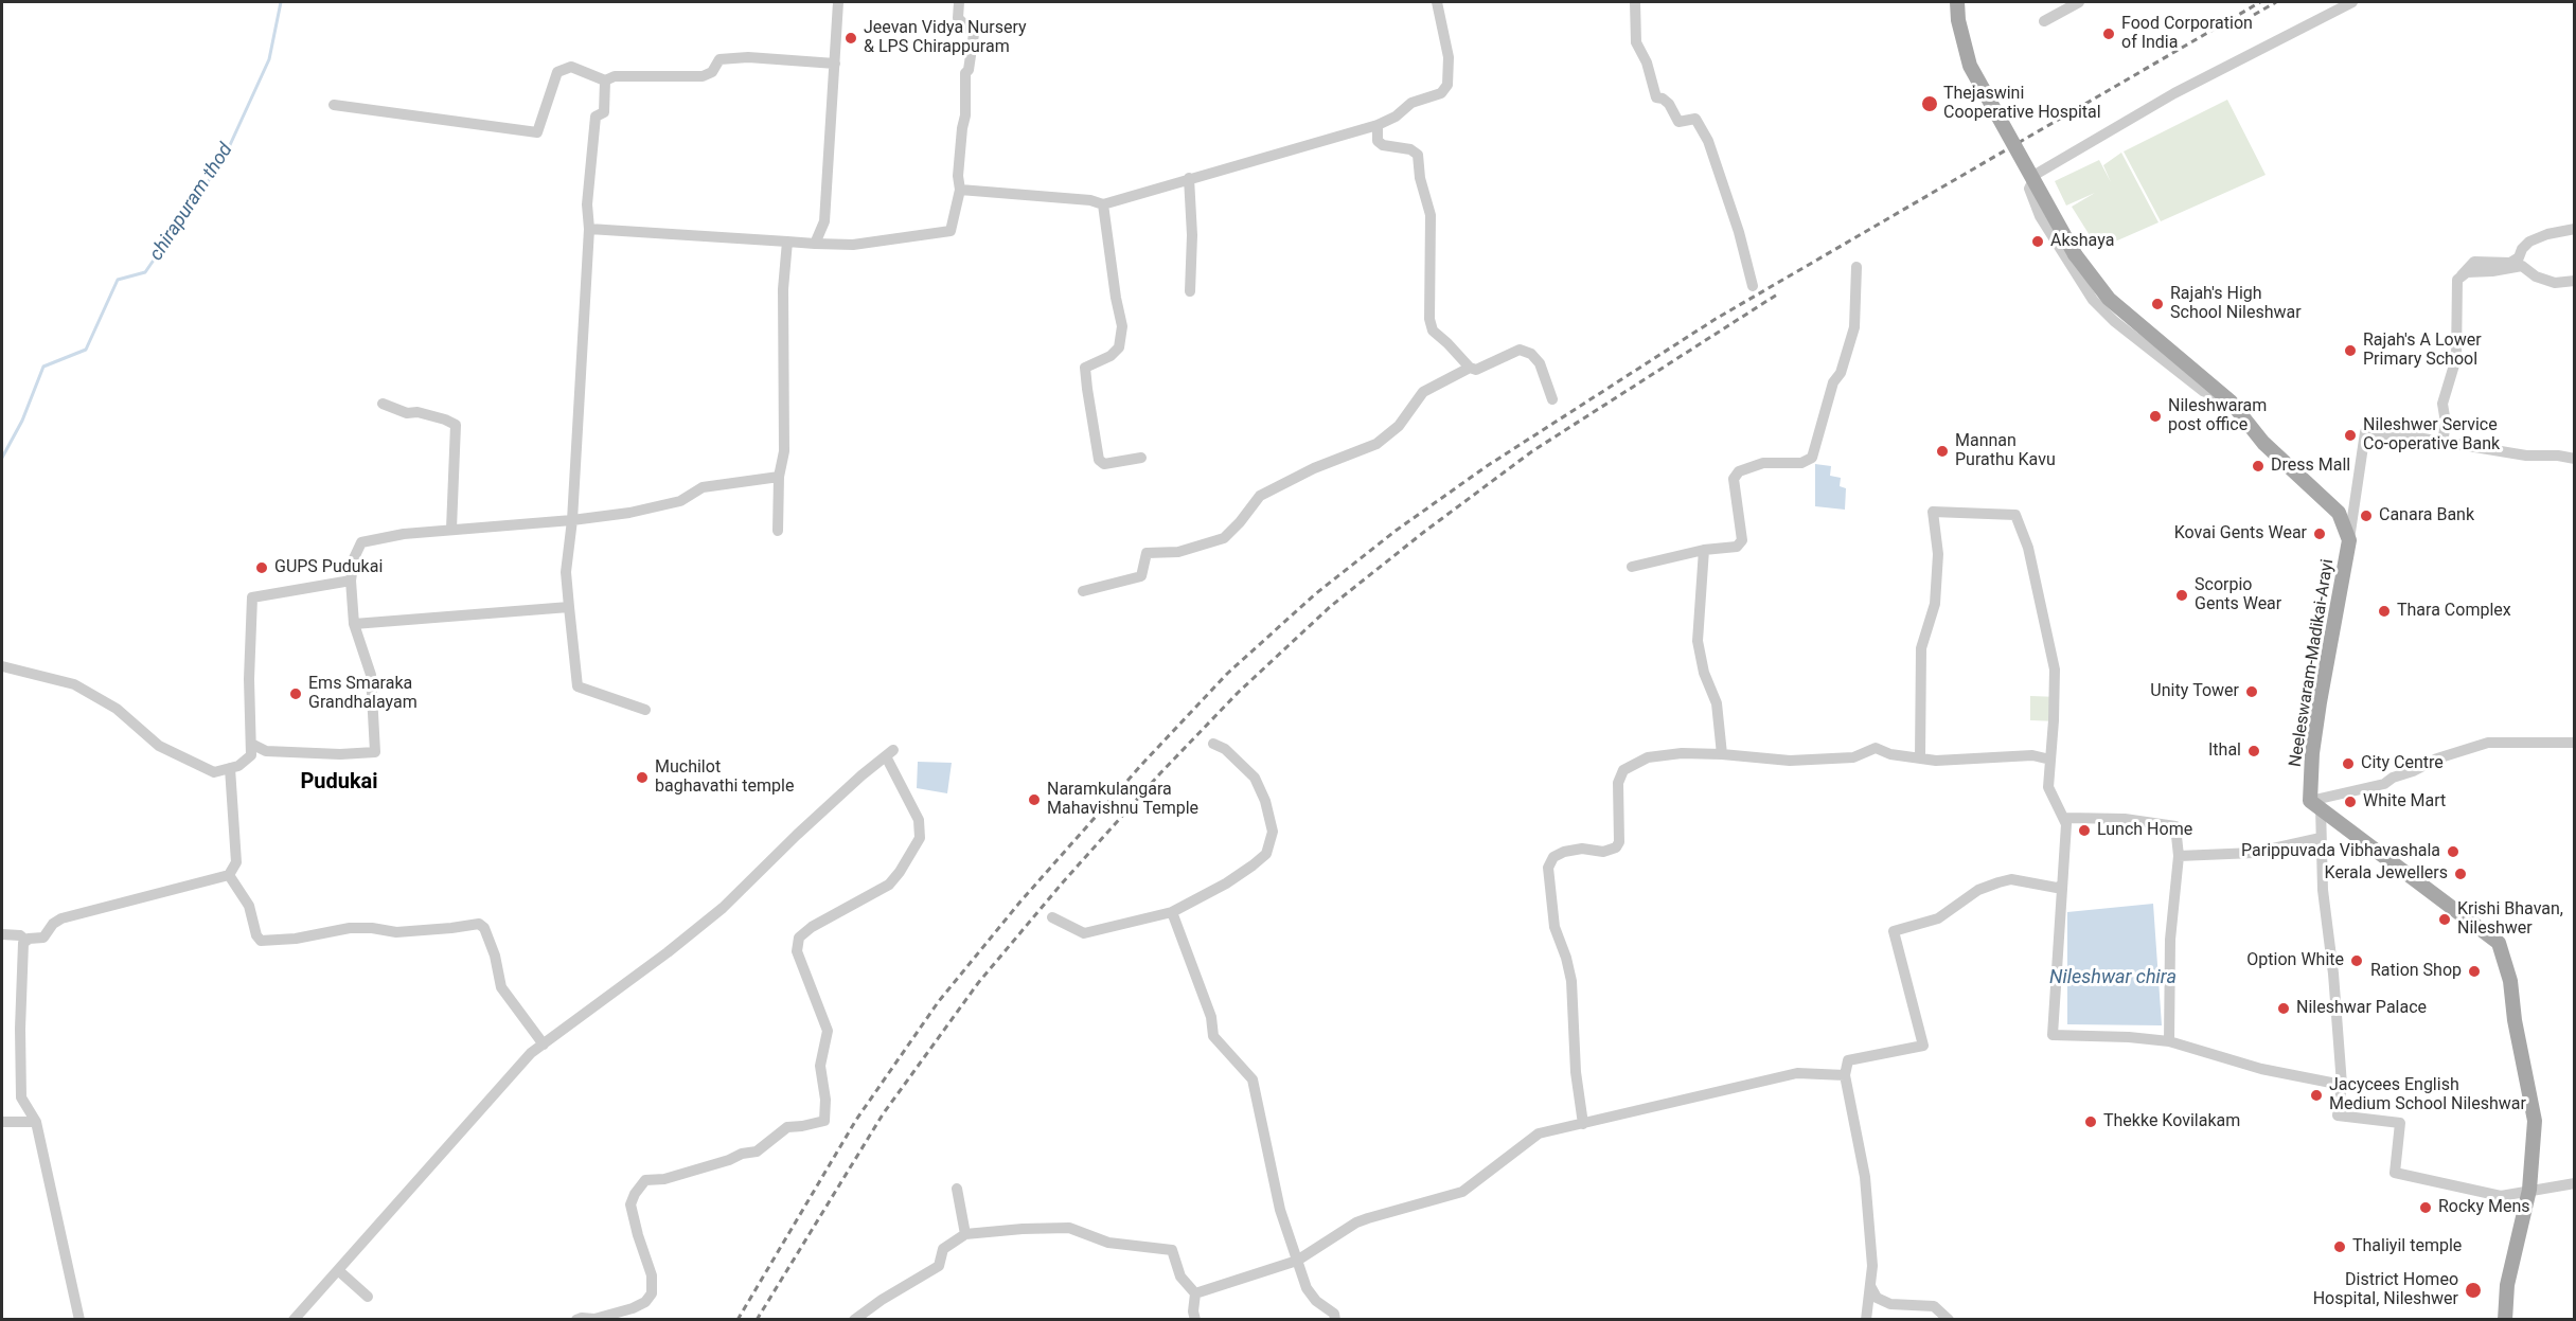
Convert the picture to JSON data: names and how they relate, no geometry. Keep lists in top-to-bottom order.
{
  "streets": {
    "main road": ["Neeleswaram-Madikai-Arayi"]
  },
  "districts": ["Pudukai"],
  "water": ["chirapuram thod", "Nileshwar chira"],
  "places": [
    "Food Corporation of India",
    "Jeevan Vidya Nursery & LPS Chirappuram",
    "Thejaswini Cooperative Hospital",
    "Akshaya",
    "Rajah's High School Nileshwar",
    "Rajah's A Lower Primary School",
    "Nileshwaram post office",
    "Nileshwer Service Co-operative Bank",
    "Mannan Purathu Kavu",
    "Dress Mall",
    "Canara Bank",
    "Kovai Gents Wear",
    "GUPS Pudukai",
    "Scorpio Gents Wear",
    "Thara Complex",
    "Unity Tower",
    "Ems Smaraka Grandhalayam",
    "Ithal",
    "City Centre",
    "Muchilot baghavathi temple",
    "Naramkulangara Mahavishnu Temple",
    "White Mart",
    "Lunch Home",
    "Parippuvada Vibhavashala",
    "Kerala Jewellers",
    "Krishi Bhavan, Nileshwer",
    "Option White",
    "Ration Shop",
    "Nileshwar Palace",
    "Jacycees English Medium School Nileshwar",
    "Thekke Kovilakam",
    "Rocky Mens",
    "Thaliyil temple",
    "District Homeo Hospital, Nileshwer"
  ]
}
